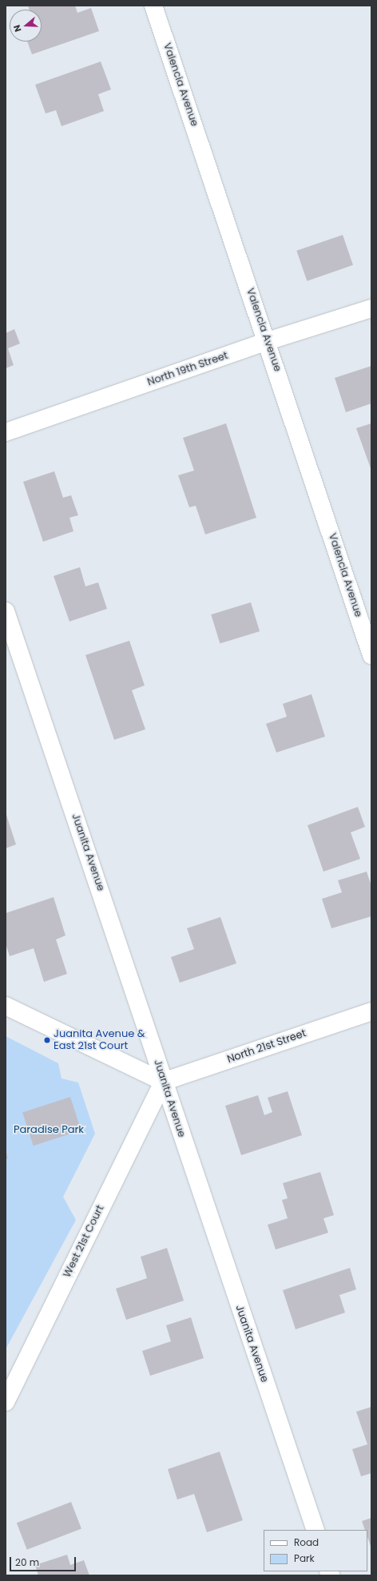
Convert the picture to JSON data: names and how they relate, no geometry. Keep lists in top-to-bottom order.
{
  "streets": {
    "street": [
      "Valencia Avenue",
      "North 19th Street",
      "Juanita Avenue",
      "North 21st Street",
      "West 21st Court"
    ]
  },
  "crossings": [
    ["Valencia Avenue", "North 19th Street"],
    ["Juanita Avenue", "North 21st Street"],
    ["Juanita Avenue", "West 21st Court"],
    ["North 21st Street", "West 21st Court"]
  ],
  "parks": ["Paradise Park"],
  "places": ["Juanita Avenue & East 21st Court"],
  "legend": ["Road", "Park"],
  "scale_bar": "20 m",
  "north": "left"
}
